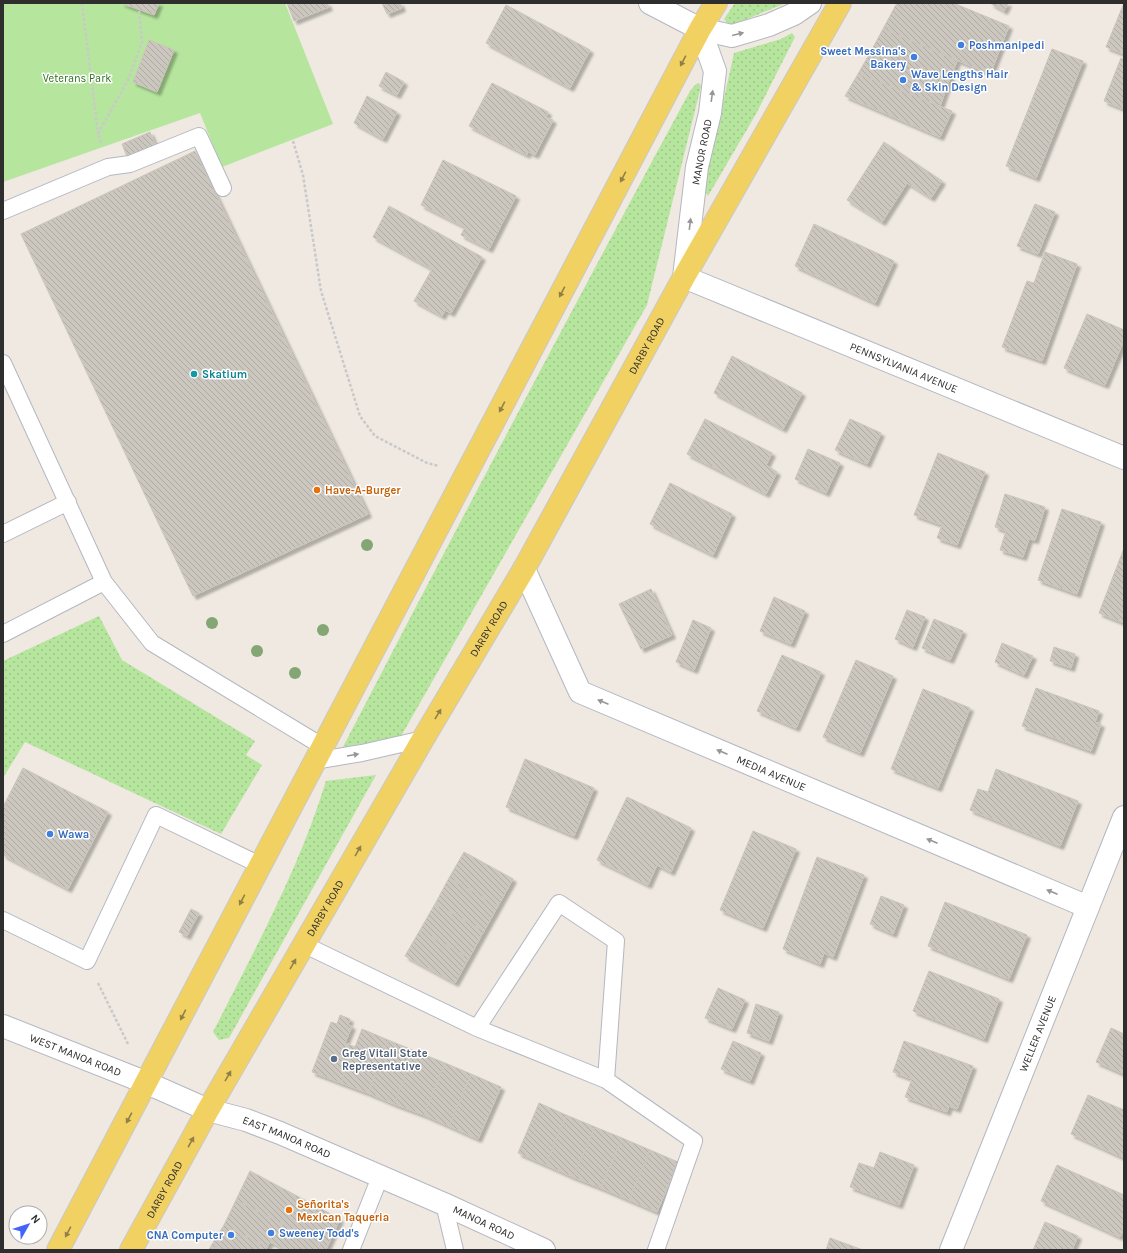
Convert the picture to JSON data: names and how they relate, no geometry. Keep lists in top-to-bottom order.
{
  "streets": {
    "main road": ["DARBY ROAD"],
    "street": [
      "MANOR ROAD",
      "PENNSYLVANIA AVENUE",
      "MEDIA AVENUE",
      "WELLER AVENUE",
      "WEST MANOA ROAD",
      "EAST MANOA ROAD",
      "MANOA ROAD"
    ]
  },
  "crossings": [
    ["MANOR ROAD", "DARBY ROAD"],
    ["MANOR ROAD", "PENNSYLVANIA AVENUE"],
    ["DARBY ROAD", "PENNSYLVANIA AVENUE"],
    ["DARBY ROAD", "MEDIA AVENUE"],
    ["DARBY ROAD", "EAST MANOA ROAD"],
    ["MEDIA AVENUE", "WELLER AVENUE"],
    ["WEST MANOA ROAD", "EAST MANOA ROAD"],
    ["EAST MANOA ROAD", "MANOA ROAD"]
  ],
  "one_way": ["MANOR ROAD", "MEDIA AVENUE"],
  "parks": ["Veterans Park"],
  "places": [
    "Poshmanipedi",
    "Sweet Messina's Bakery",
    "Wave Lengths Hair & Skin Design",
    "Skatium",
    "Have-A-Burger",
    "Wawa",
    "Greg Vitali State Representative",
    "Señorita's Mexican Taqueria",
    "Sweeney Todd's",
    "CNA Computer"
  ],
  "north": "top right"
}
